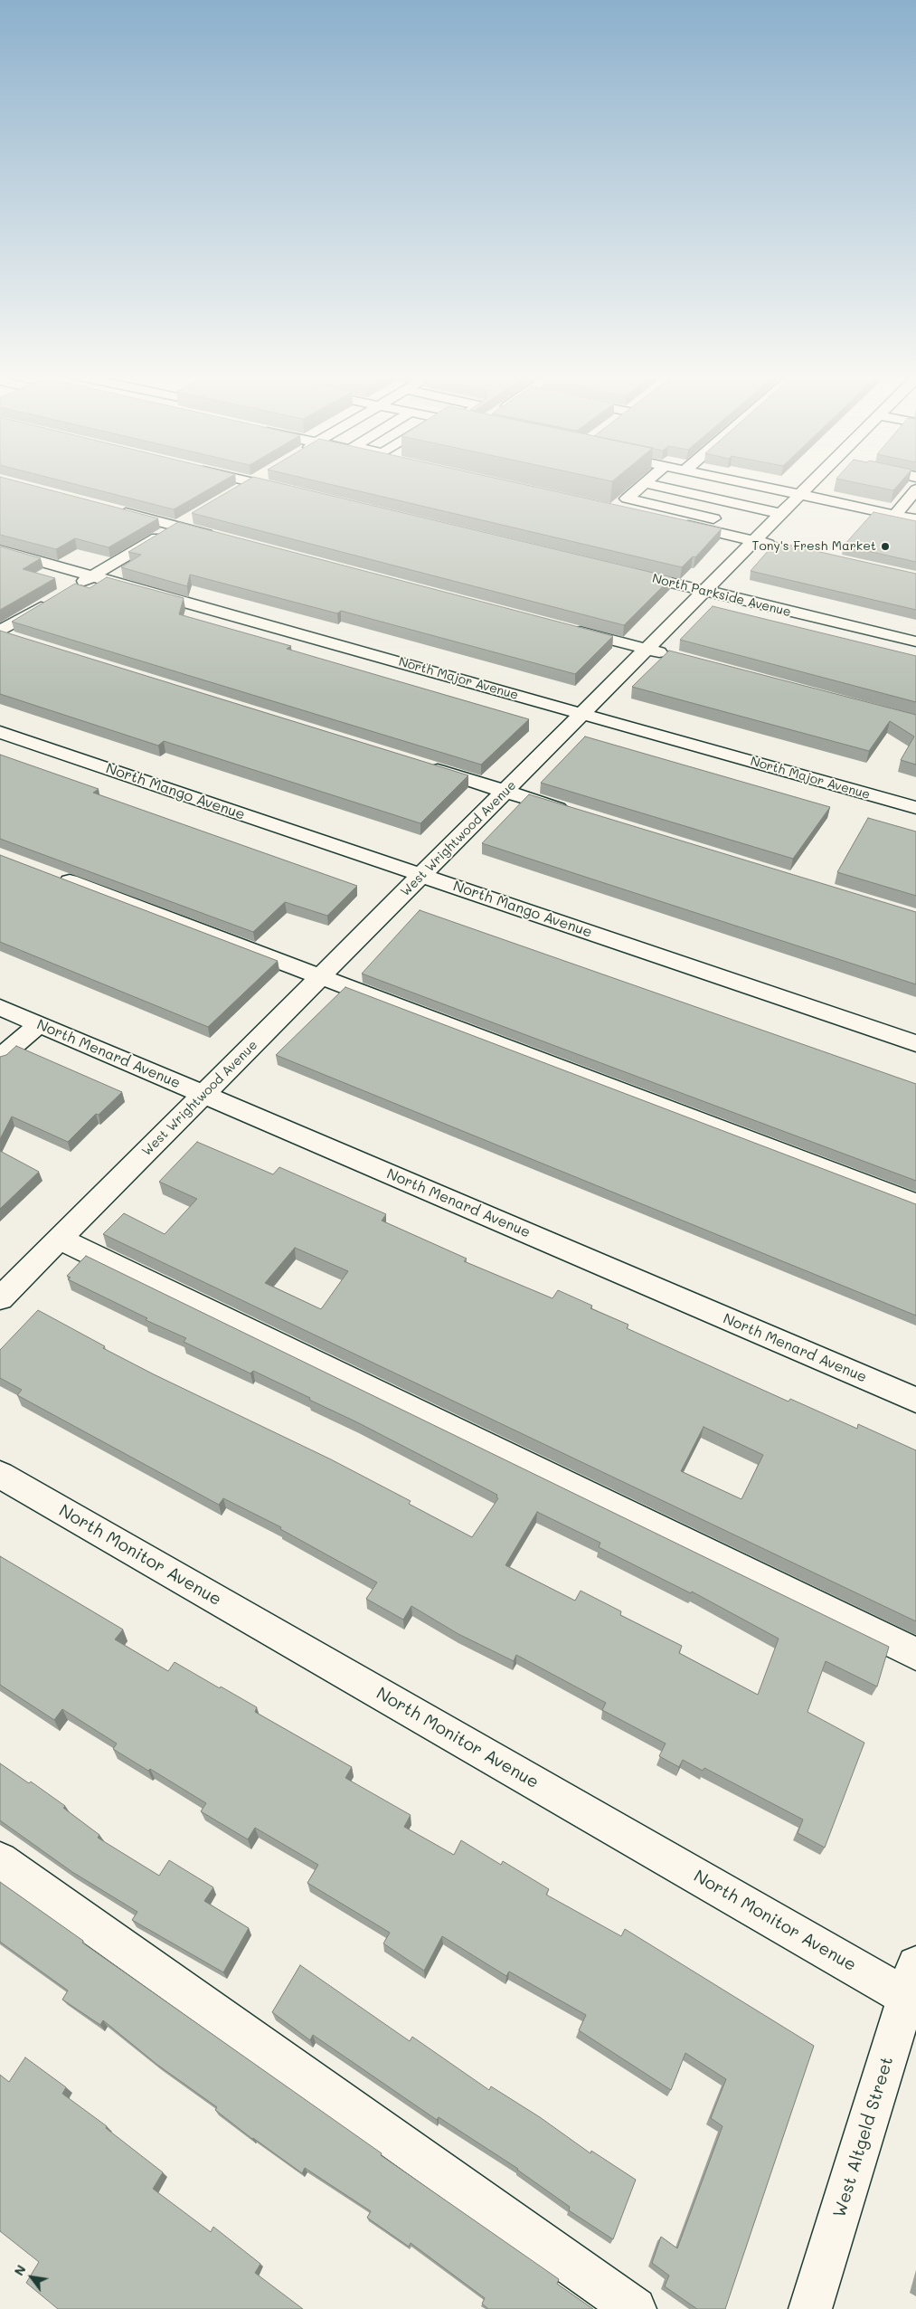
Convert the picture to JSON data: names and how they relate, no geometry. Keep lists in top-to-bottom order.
{
  "streets": {
    "street": [
      "North Parkside Avenue",
      "North Major Avenue",
      "North Mango Avenue",
      "West Wrightwood Avenue",
      "North Menard Avenue",
      "North Monitor Avenue",
      "West Altgeld Street"
    ]
  },
  "crossings": [
    ["North Parkside Avenue", "West Wrightwood Avenue"],
    ["North Major Avenue", "West Wrightwood Avenue"],
    ["North Mango Avenue", "West Wrightwood Avenue"],
    ["West Wrightwood Avenue", "North Menard Avenue"],
    ["North Monitor Avenue", "West Altgeld Street"]
  ],
  "places": ["Tony's Fresh Market"],
  "north": "top left"
}
